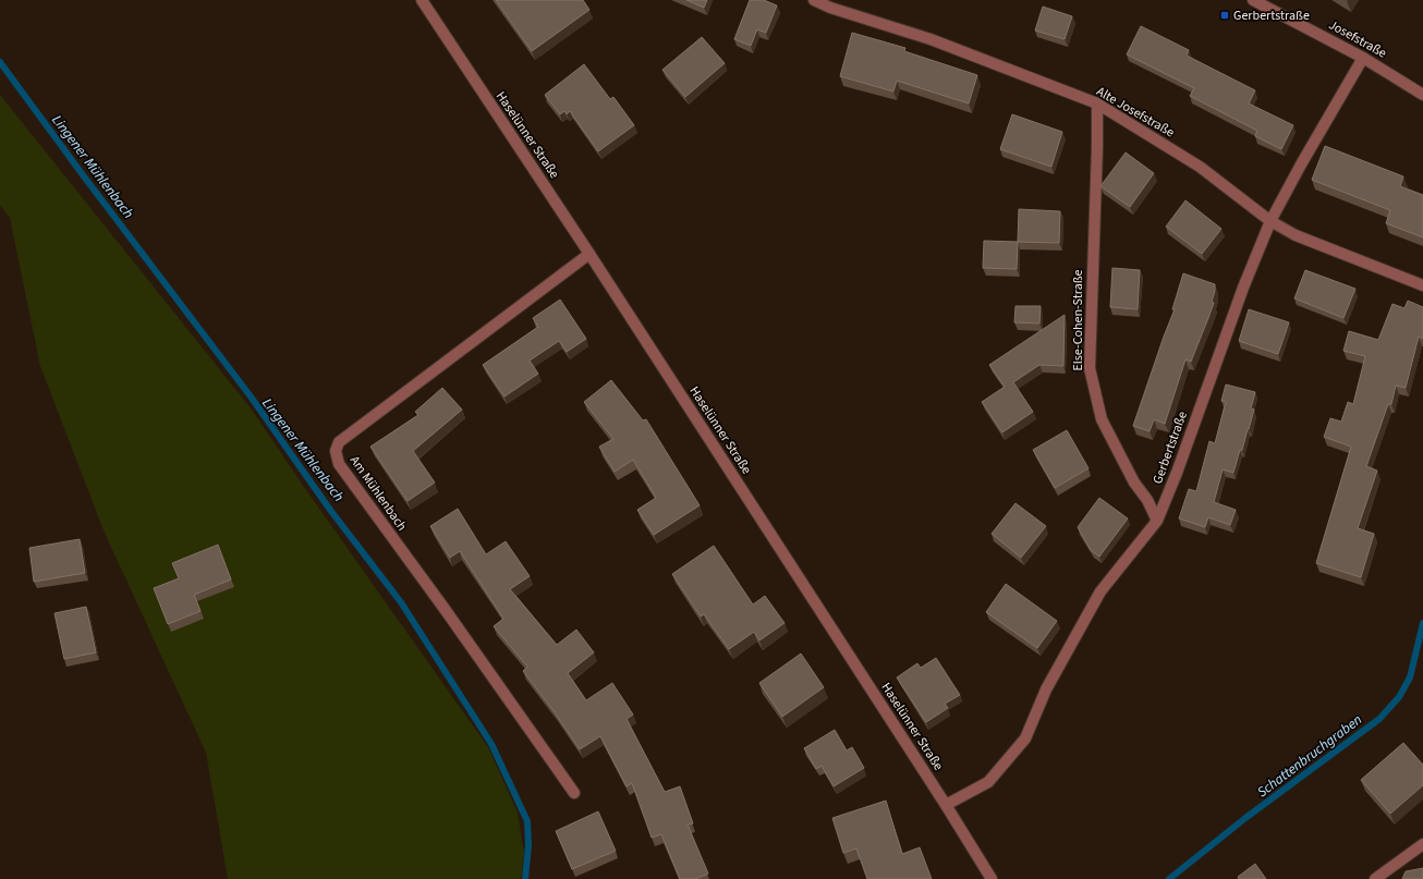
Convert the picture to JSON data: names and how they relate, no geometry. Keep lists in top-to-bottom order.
{
  "streets": {
    "street": [
      "Josefstraße",
      "Alte Josefstraße",
      "Haselünner Straße",
      "Else-Cohen-Straße",
      "Gerbertstraße",
      "Am Mühlenbach"
    ]
  },
  "crossings": [
    ["Josefstraße", "Gerbertstraße"],
    ["Alte Josefstraße", "Else-Cohen-Straße"],
    ["Alte Josefstraße", "Gerbertstraße"],
    ["Haselünner Straße", "Gerbertstraße"],
    ["Haselünner Straße", "Am Mühlenbach"],
    ["Else-Cohen-Straße", "Gerbertstraße"]
  ],
  "water": ["Lingener Mühlenbach", "Schattenbruchgraben"],
  "places": {
    "transit": ["Gerbertstraße"]
  }
}
